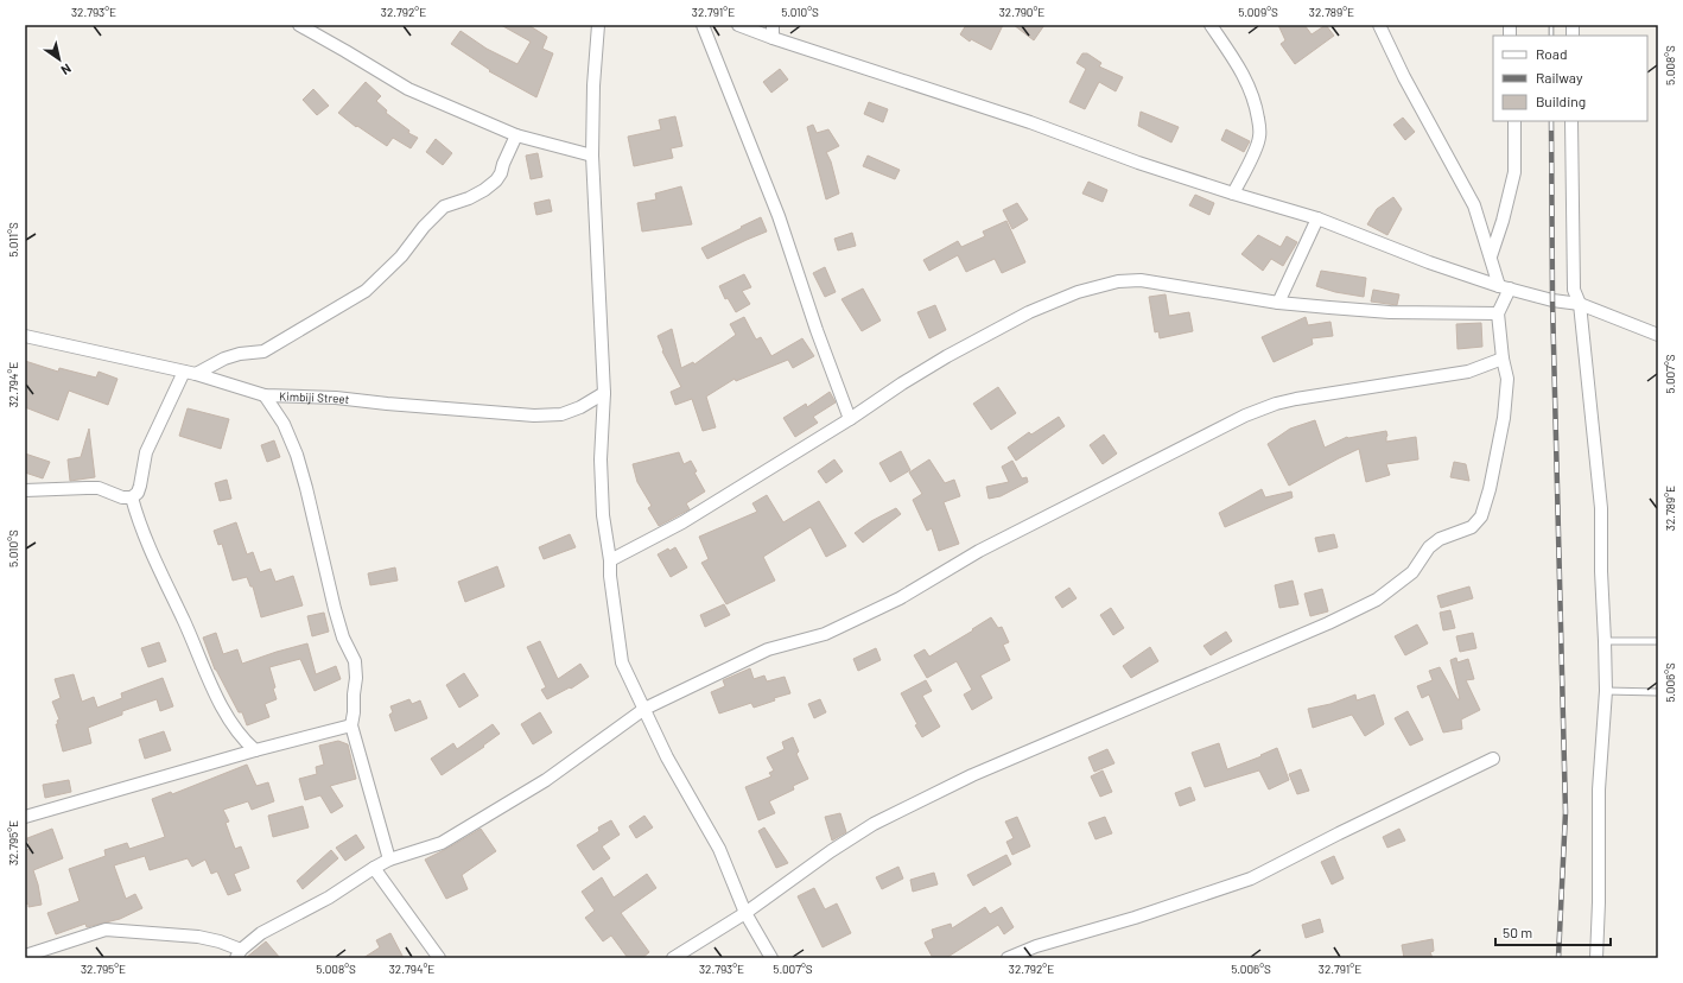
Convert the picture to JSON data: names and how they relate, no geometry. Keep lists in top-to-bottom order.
{
  "streets": {
    "street": ["Kimbiji Street"]
  },
  "legend": ["Road", "Railway", "Building"],
  "scale_bar": "50 m",
  "north": "bottom right",
  "coordinates": [
    "32.793°E",
    "32.792°E",
    "32.791°E",
    "5.010°S",
    "32.790°E",
    "5.009°S",
    "32.789°E",
    "5.008°S",
    "5.011°S",
    "5.007°S",
    "32.794°E",
    "5.006°S",
    "32.795°E"
  ]
}
